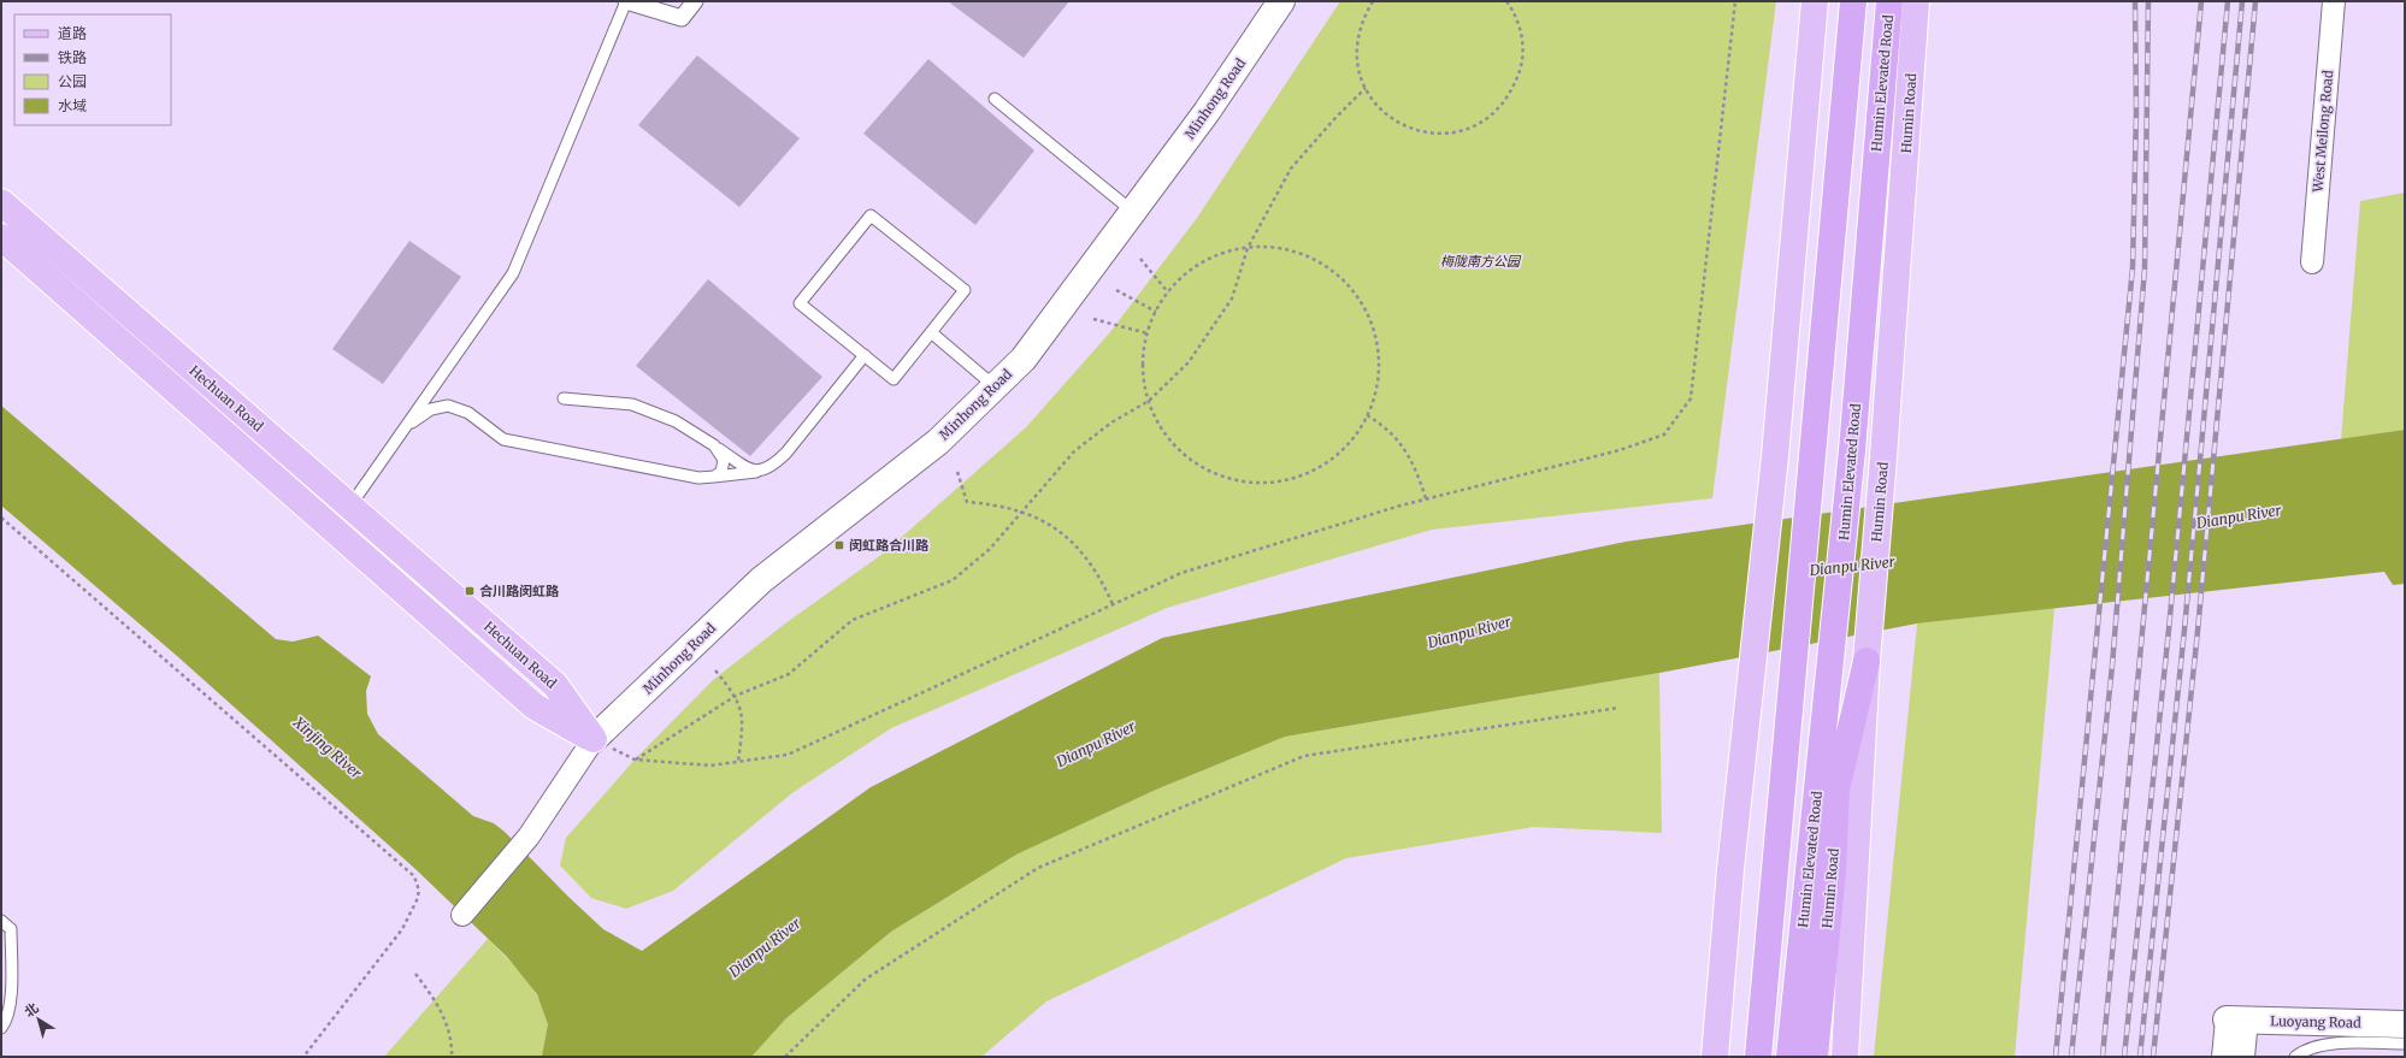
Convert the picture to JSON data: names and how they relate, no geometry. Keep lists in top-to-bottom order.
{
  "streets": {
    "highway": ["Humin Elevated Road", "Humin Road"],
    "main road": ["Minhong Road", "Hechuan Road", "Luoyang Road"],
    "street": ["West Meilong Road"]
  },
  "crossings": [
    ["Minhong Road", "Hechuan Road"]
  ],
  "water": ["Dianpu River", "Xinjing River"],
  "parks": ["梅陇南方公园"],
  "places": {
    "transit": ["闵虹路合川路", "合川路闵虹路"]
  },
  "legend": [
    "道路",
    "铁路",
    "公园",
    "水域"
  ],
  "north": "top left"
}
